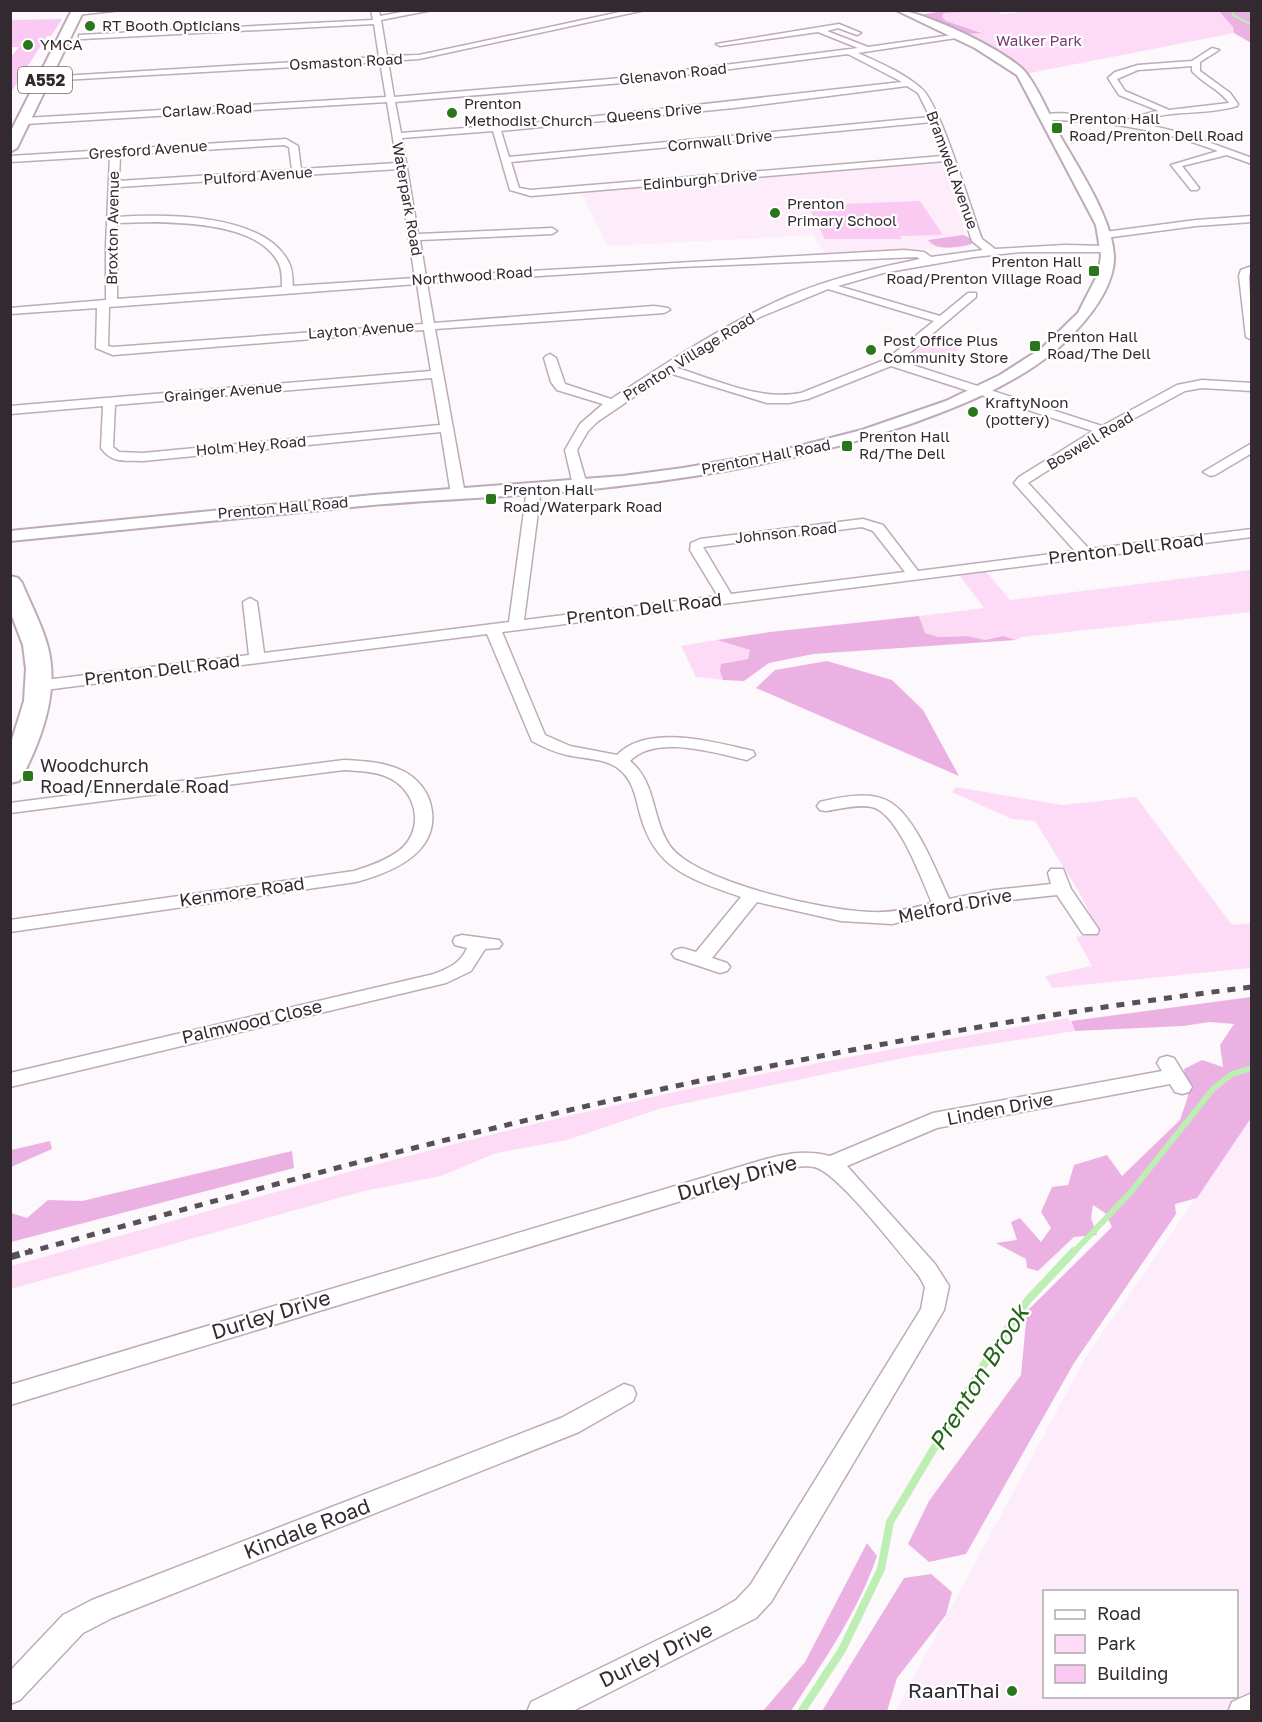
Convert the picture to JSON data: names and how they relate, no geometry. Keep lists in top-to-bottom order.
{
  "streets": {
    "highway": ["A552"],
    "street": [
      "Osmaston Road",
      "Glenavon Road",
      "Carlaw Road",
      "Queens Drive",
      "Cornwall Drive",
      "Gresford Avenue",
      "Bramwell Avenue",
      "Pulford Avenue",
      "Edinburgh Drive",
      "Waterpark Road",
      "Broxton Avenue",
      "Northwood Road",
      "Layton Avenue",
      "Prenton Village Road",
      "Grainger Avenue",
      "Boswell Road",
      "Holm Hey Road",
      "Prenton Hall Road",
      "Johnson Road",
      "Prenton Dell Road",
      "Kenmore Road",
      "Melford Drive",
      "Palmwood Close",
      "Linden Drive",
      "Durley Drive",
      "Kindale Road"
    ]
  },
  "crossings": [
    ["Osmaston Road", "A552"],
    ["Osmaston Road", "Waterpark Road"],
    ["Glenavon Road", "Carlaw Road"],
    ["Glenavon Road", "Bramwell Avenue"],
    ["Glenavon Road", "Waterpark Road"],
    ["A552", "Carlaw Road"],
    ["Carlaw Road", "Waterpark Road"],
    ["Queens Drive", "Bramwell Avenue"],
    ["Queens Drive", "Edinburgh Drive"],
    ["Queens Drive", "Waterpark Road"],
    ["Cornwall Drive", "Bramwell Avenue"],
    ["Cornwall Drive", "Edinburgh Drive"],
    ["Gresford Avenue", "Pulford Avenue"],
    ["Gresford Avenue", "Broxton Avenue"],
    ["Bramwell Avenue", "Edinburgh Drive"],
    ["Bramwell Avenue", "Prenton Village Road"],
    ["Pulford Avenue", "Waterpark Road"],
    ["Pulford Avenue", "Broxton Avenue"],
    ["Waterpark Road", "Northwood Road"],
    ["Waterpark Road", "Layton Avenue"],
    ["Waterpark Road", "Grainger Avenue"],
    ["Waterpark Road", "Holm Hey Road"],
    ["Waterpark Road", "Prenton Hall Road"],
    ["Broxton Avenue", "Northwood Road"],
    ["Broxton Avenue", "Layton Avenue"],
    ["Northwood Road", "Layton Avenue"],
    ["Northwood Road", "Prenton Village Road"],
    ["Prenton Village Road", "Prenton Hall Road"],
    ["Grainger Avenue", "Holm Hey Road"],
    ["Boswell Road", "Prenton Dell Road"],
    ["Johnson Road", "Prenton Dell Road"],
    ["Linden Drive", "Durley Drive"]
  ],
  "water": ["Prenton Brook"],
  "parks": ["Walker Park"],
  "places": {
    "other": [
      "RT Booth Opticians",
      "YMCA",
      "Prenton Methodist Church",
      "Prenton Primary School",
      "Post Office Plus Community Store",
      "KraftyNoon (pottery)",
      "RaanThai"
    ],
    "transit": [
      "Prenton Hall Road/Prenton Dell Road",
      "Prenton Hall Road/Prenton Village Road",
      "Prenton Hall Road/The Dell",
      "Prenton Hall Rd/The Dell",
      "Prenton Hall Road/Waterpark Road",
      "Woodchurch Road/Ennerdale Road"
    ]
  },
  "legend": ["Road", "Park", "Building"]
}
